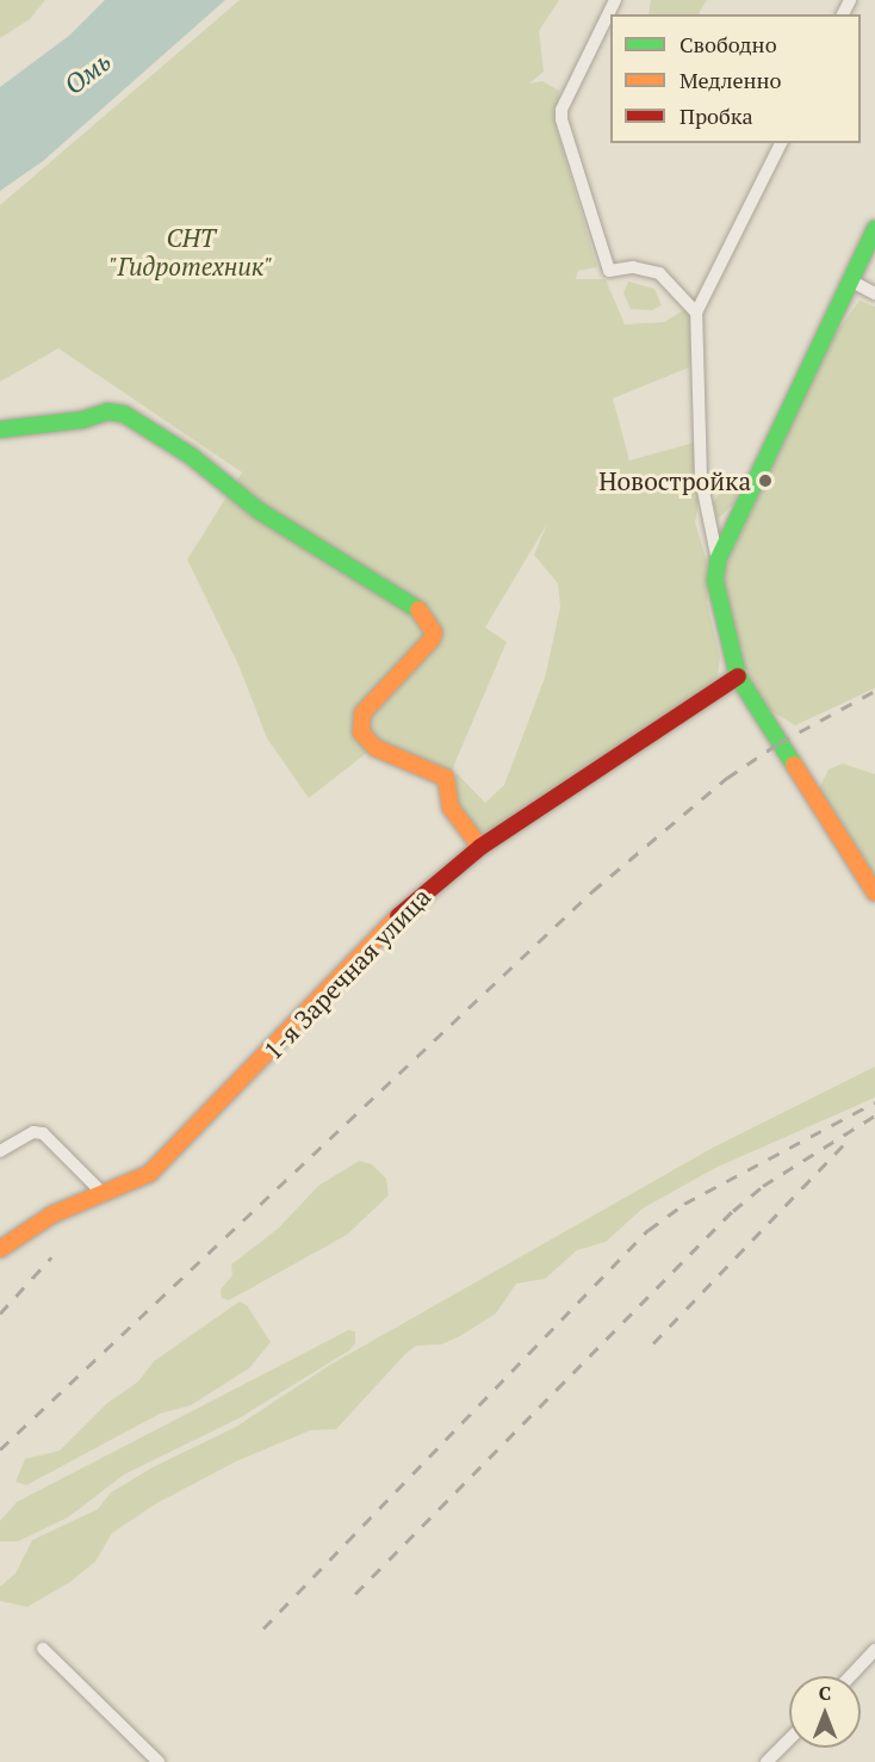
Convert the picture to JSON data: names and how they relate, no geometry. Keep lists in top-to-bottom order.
{
  "streets": {
    "street": ["1-я Заречная улица"]
  },
  "water": ["Омь"],
  "parks": ["СНТ \"Гидротехник\""],
  "places": ["Новостройка"],
  "legend": ["Свободно", "Медленно", "Пробка"],
  "north": "top"
}
